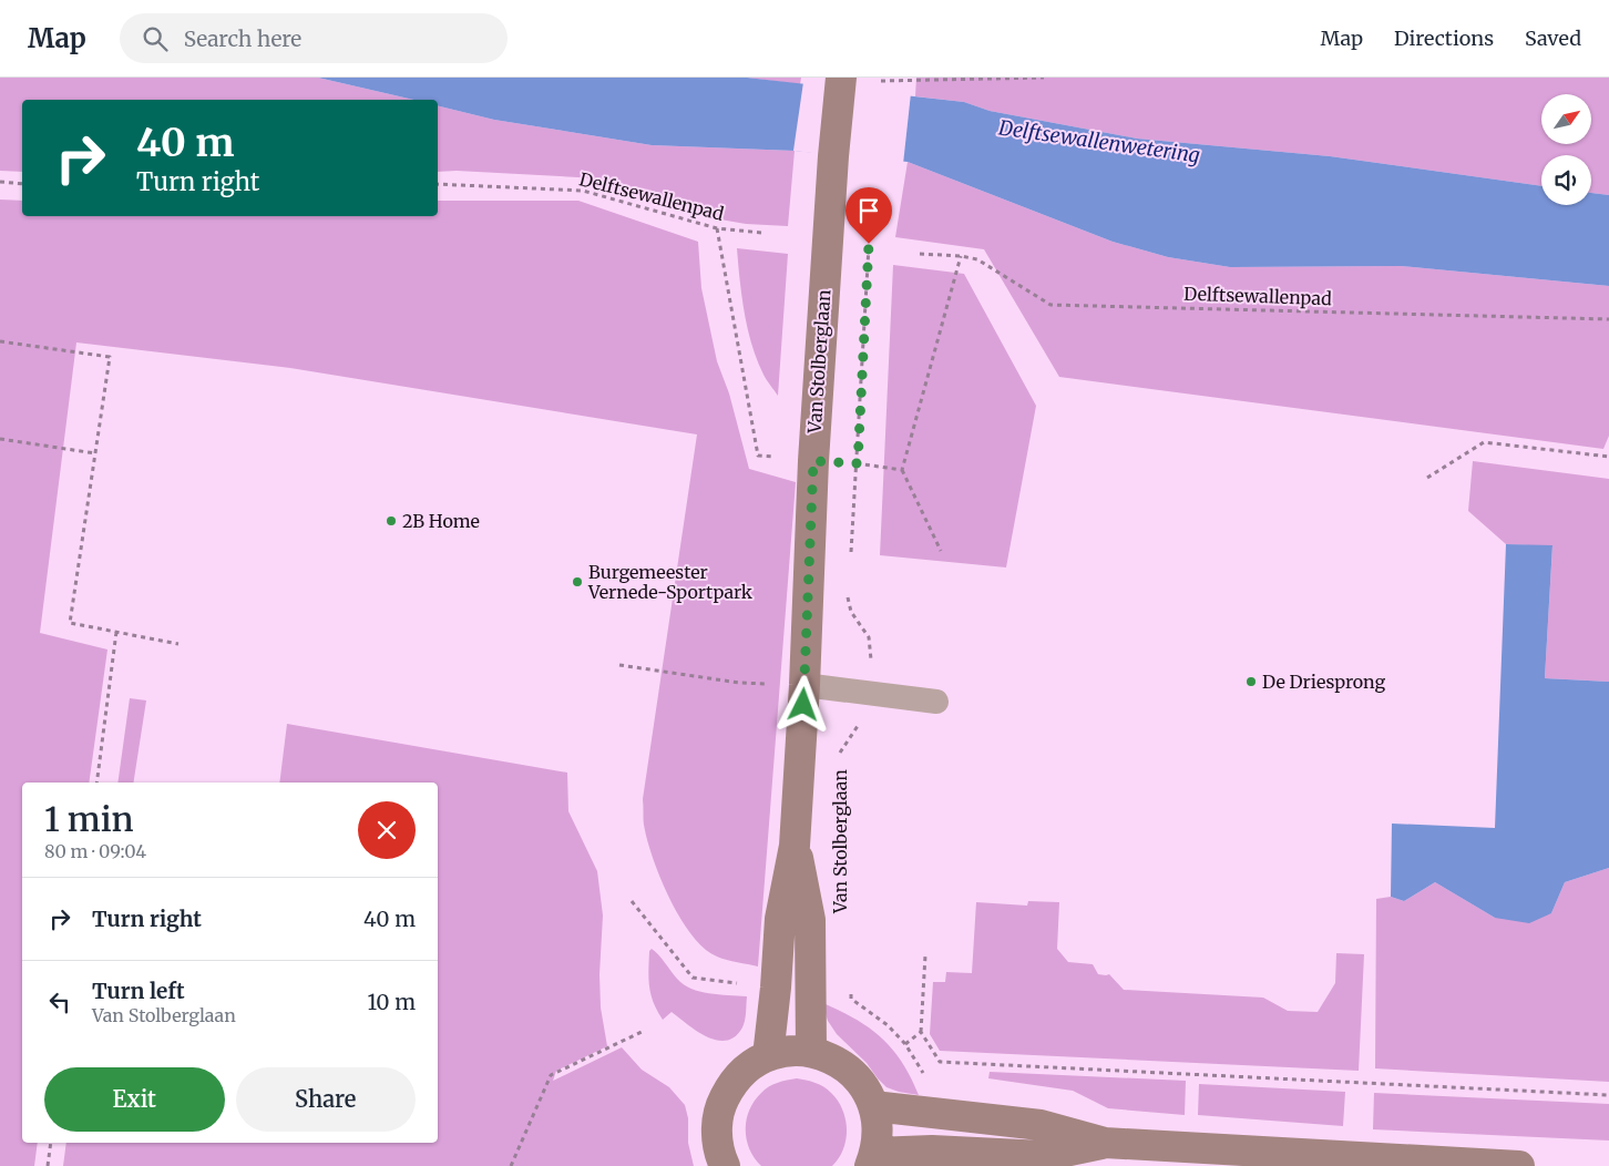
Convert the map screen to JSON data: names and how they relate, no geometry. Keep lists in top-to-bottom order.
{
  "streets": {
    "street": ["Van Stolberglaan"],
    "path": ["Delftsewallenpad"]
  },
  "water": ["Delftsewallenwetering"],
  "places": ["2B Home", "Burgemeester Vernede-Sportpark", "De Driesprong"],
  "north": "top right",
  "page": {
    "header": "Map",
    "search": "Search here",
    "nav": ["Map", "Directions", "Saved"],
    "turn": ["40 m", "Turn right"],
    "heading": ["1 min", "80 m · 09:04"],
    "list": [
      {
        "name": "Turn right",
        "value": "40 m"
      },
      {
        "name": "Turn left",
        "note": "Van Stolberglaan",
        "value": "10 m"
      }
    ],
    "buttons": ["Exit", "Share"]
  }
}
